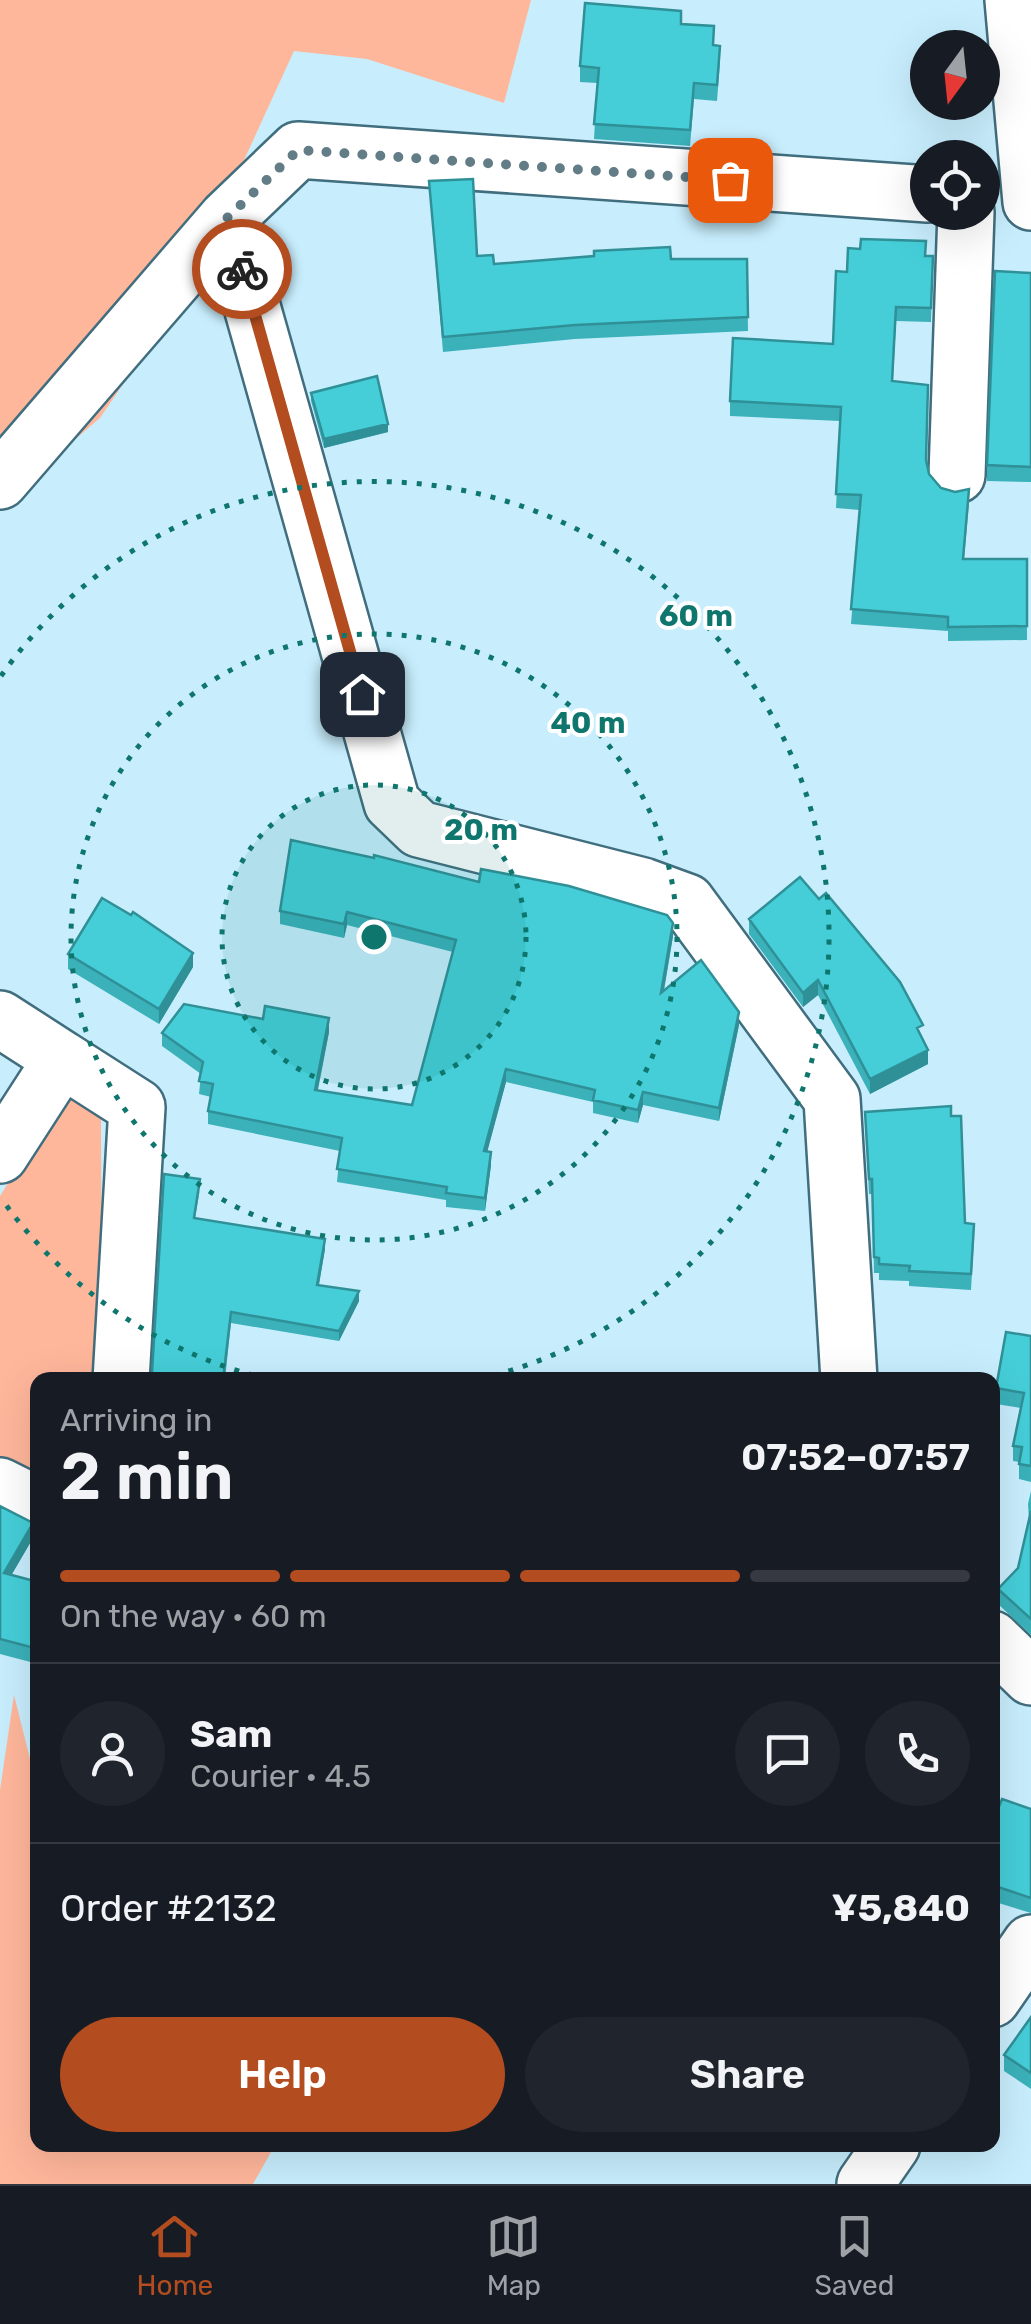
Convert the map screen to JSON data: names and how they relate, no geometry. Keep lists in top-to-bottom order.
{
  "north": "bottom",
  "page": {
    "heading": ["2 min", "Arriving in", "07:52–07:57"],
    "panel": [
      "Sam",
      "Courier · 4.5",
      "Order #2132",
      "¥5,840"
    ],
    "bar": "On the way · 60 m",
    "buttons": ["Help", "Share"],
    "tabs": ["Home", "Map", "Saved"]
  },
  "rings": ["60 m", "40 m", "20 m"]
}
